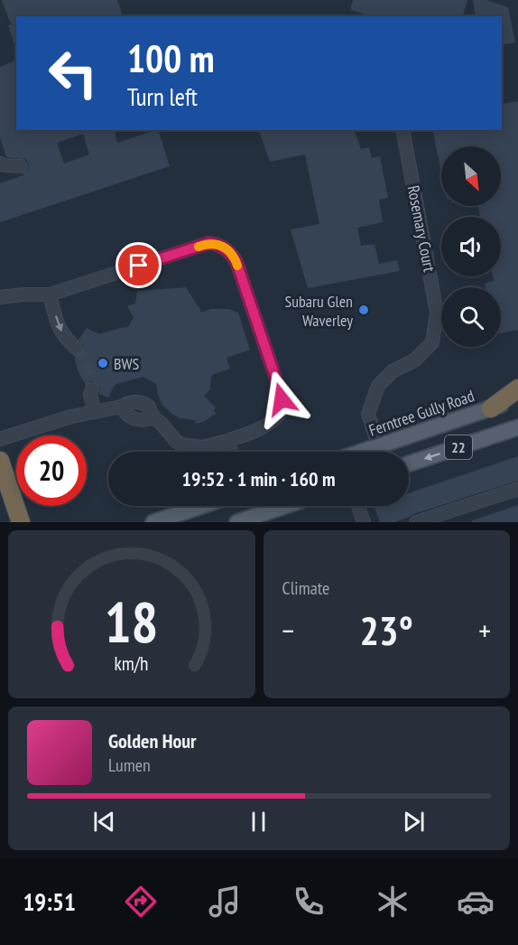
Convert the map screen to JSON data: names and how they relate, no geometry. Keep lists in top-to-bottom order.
{
  "streets": {
    "main road": ["Ferntree Gully Road", "22"],
    "street": ["Rosemary Court"]
  },
  "crossings": [
    ["Rosemary Court", "Ferntree Gully Road"]
  ],
  "places": ["Subaru Glen Waverley", "BWS"],
  "north": "bottom right",
  "page": {
    "turn": ["100 m", "Turn left"],
    "limit": "20",
    "trip": "19:52 · 1 min · 160 m",
    "tile": "Climate",
    "heat": ["−", "23°", "+"],
    "song": ["Golden Hour", "Lumen"],
    "tabs": "19:51",
    "gauge": ["18", "km/h"]
  }
}
